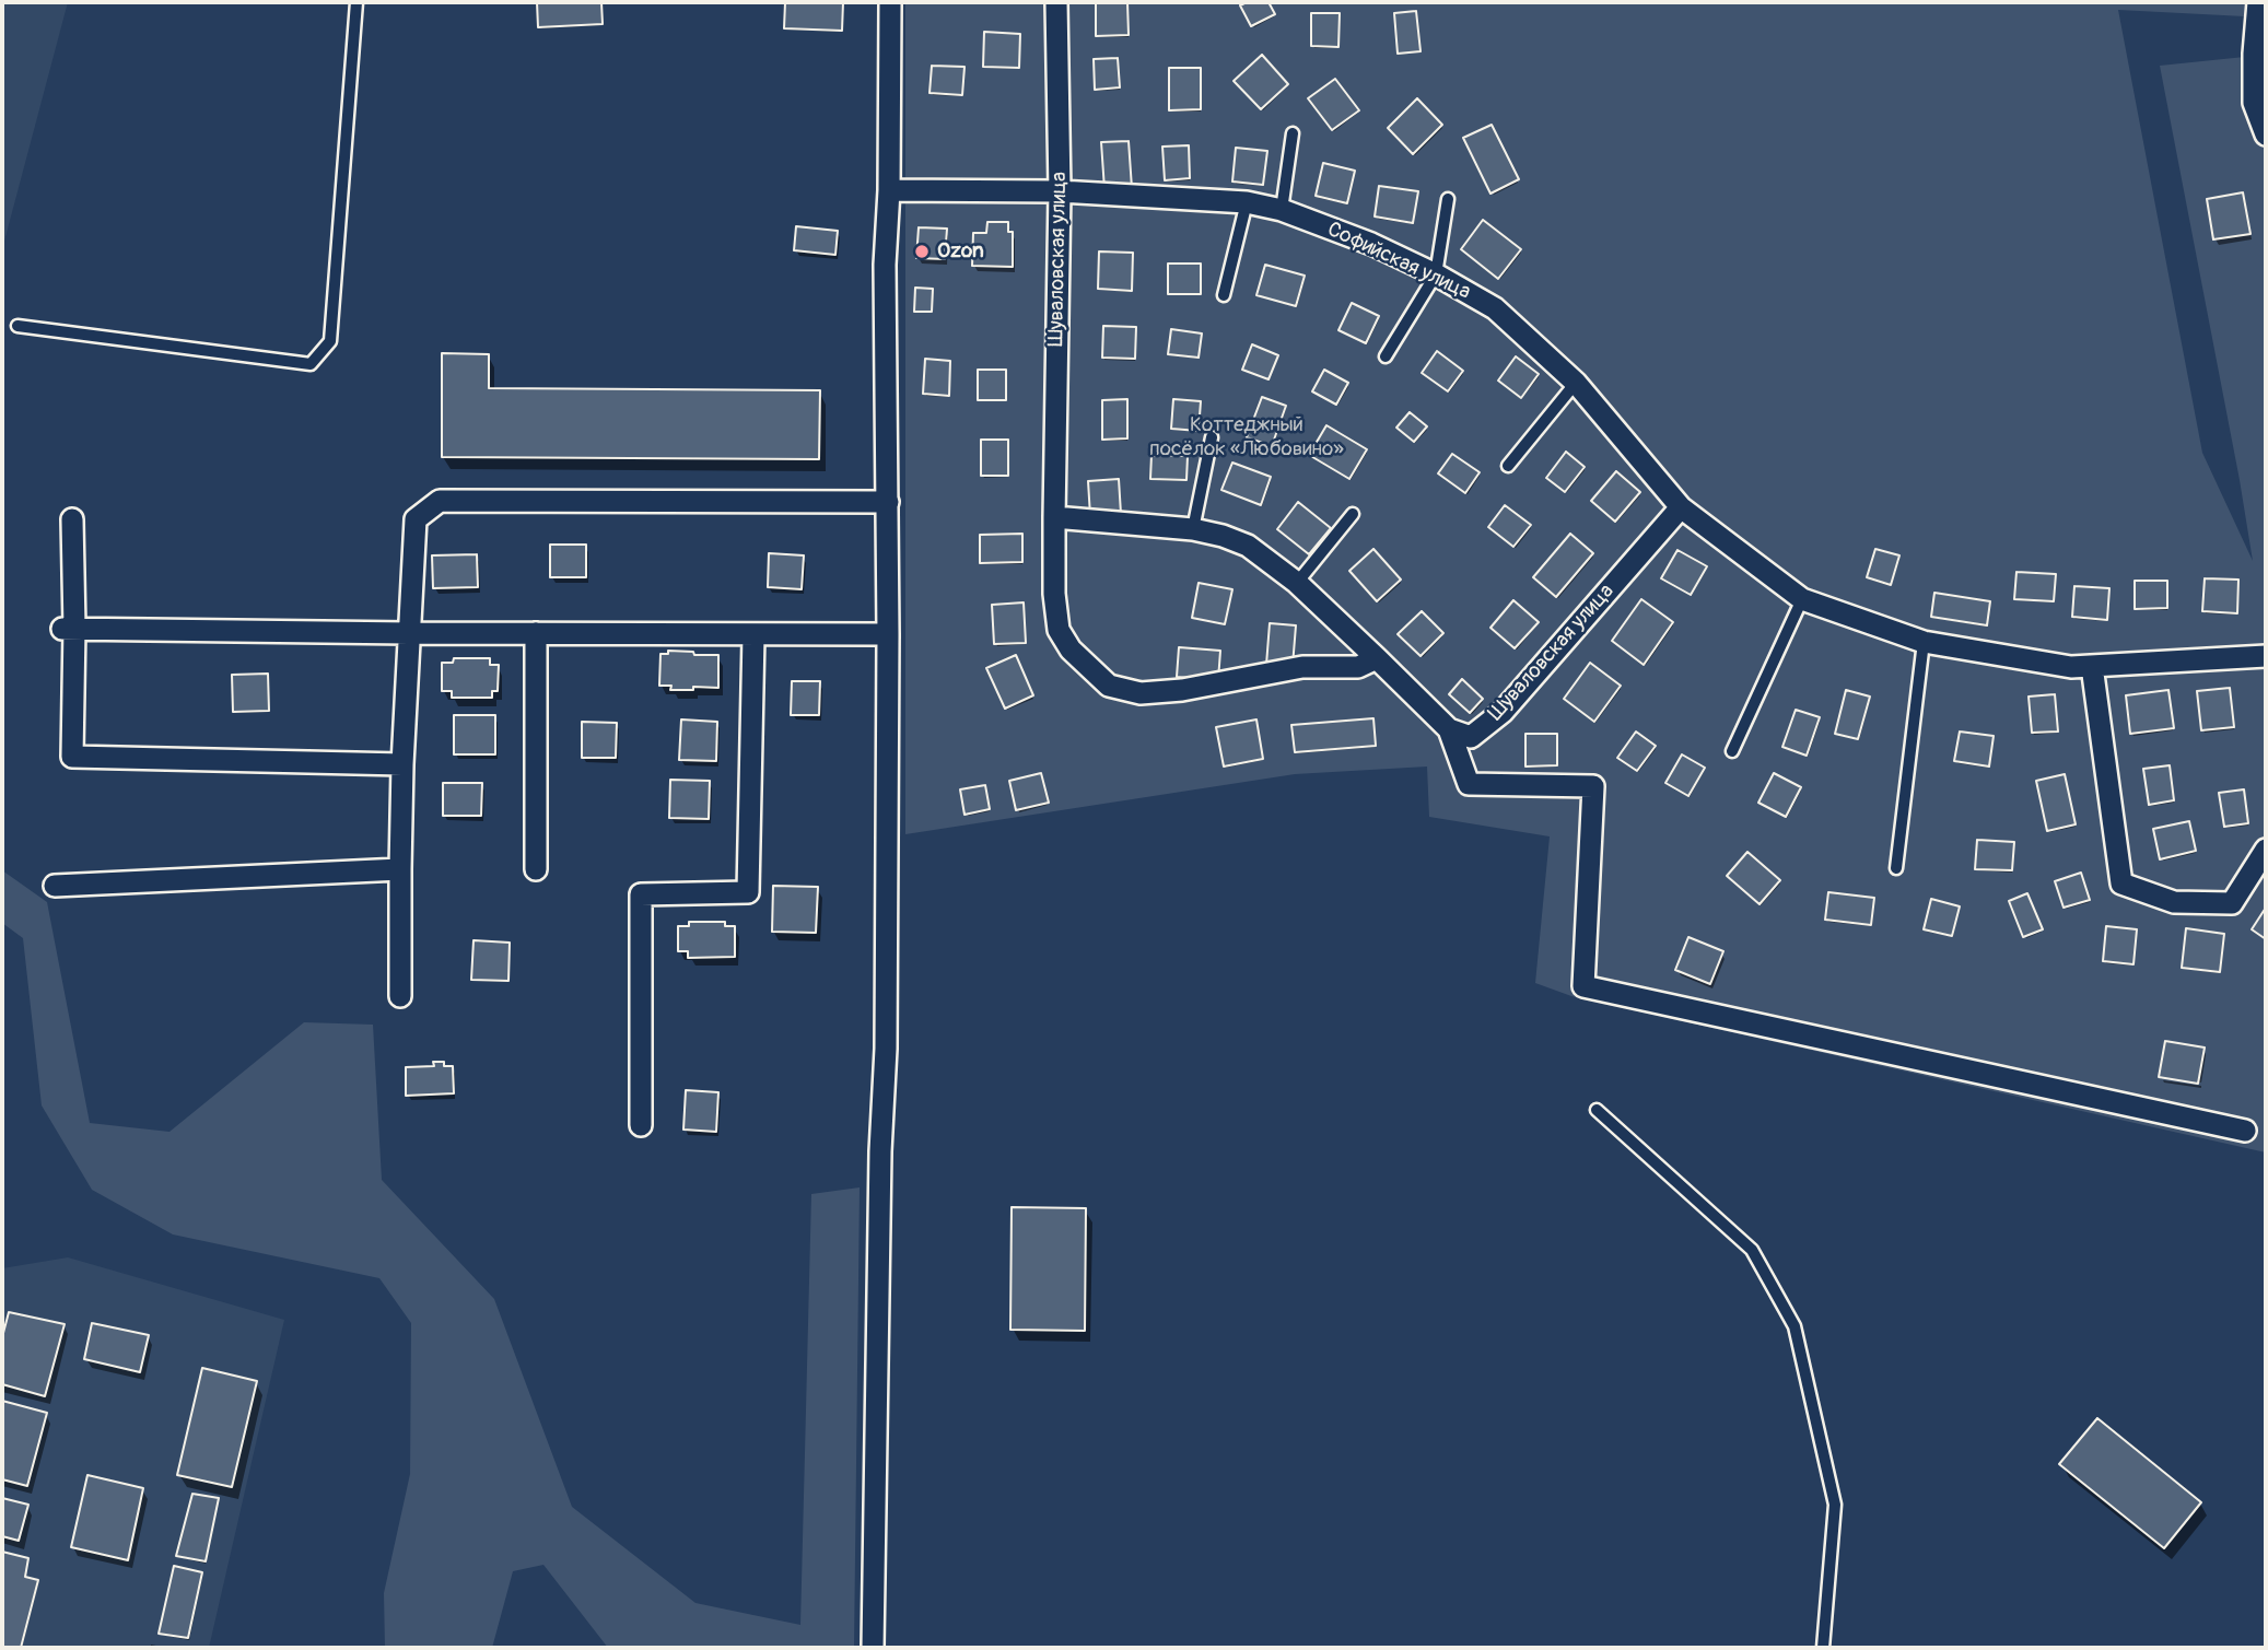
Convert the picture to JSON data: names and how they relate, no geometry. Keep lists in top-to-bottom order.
{
  "streets": {
    "street": ["Шуваловская улица", "Софийская улица"]
  },
  "crossings": [
    ["Шуваловская улица", "Софийская улица"]
  ],
  "parks": ["Коттеджный посёлок «Любовино»"],
  "places": ["Ozon"]
}
